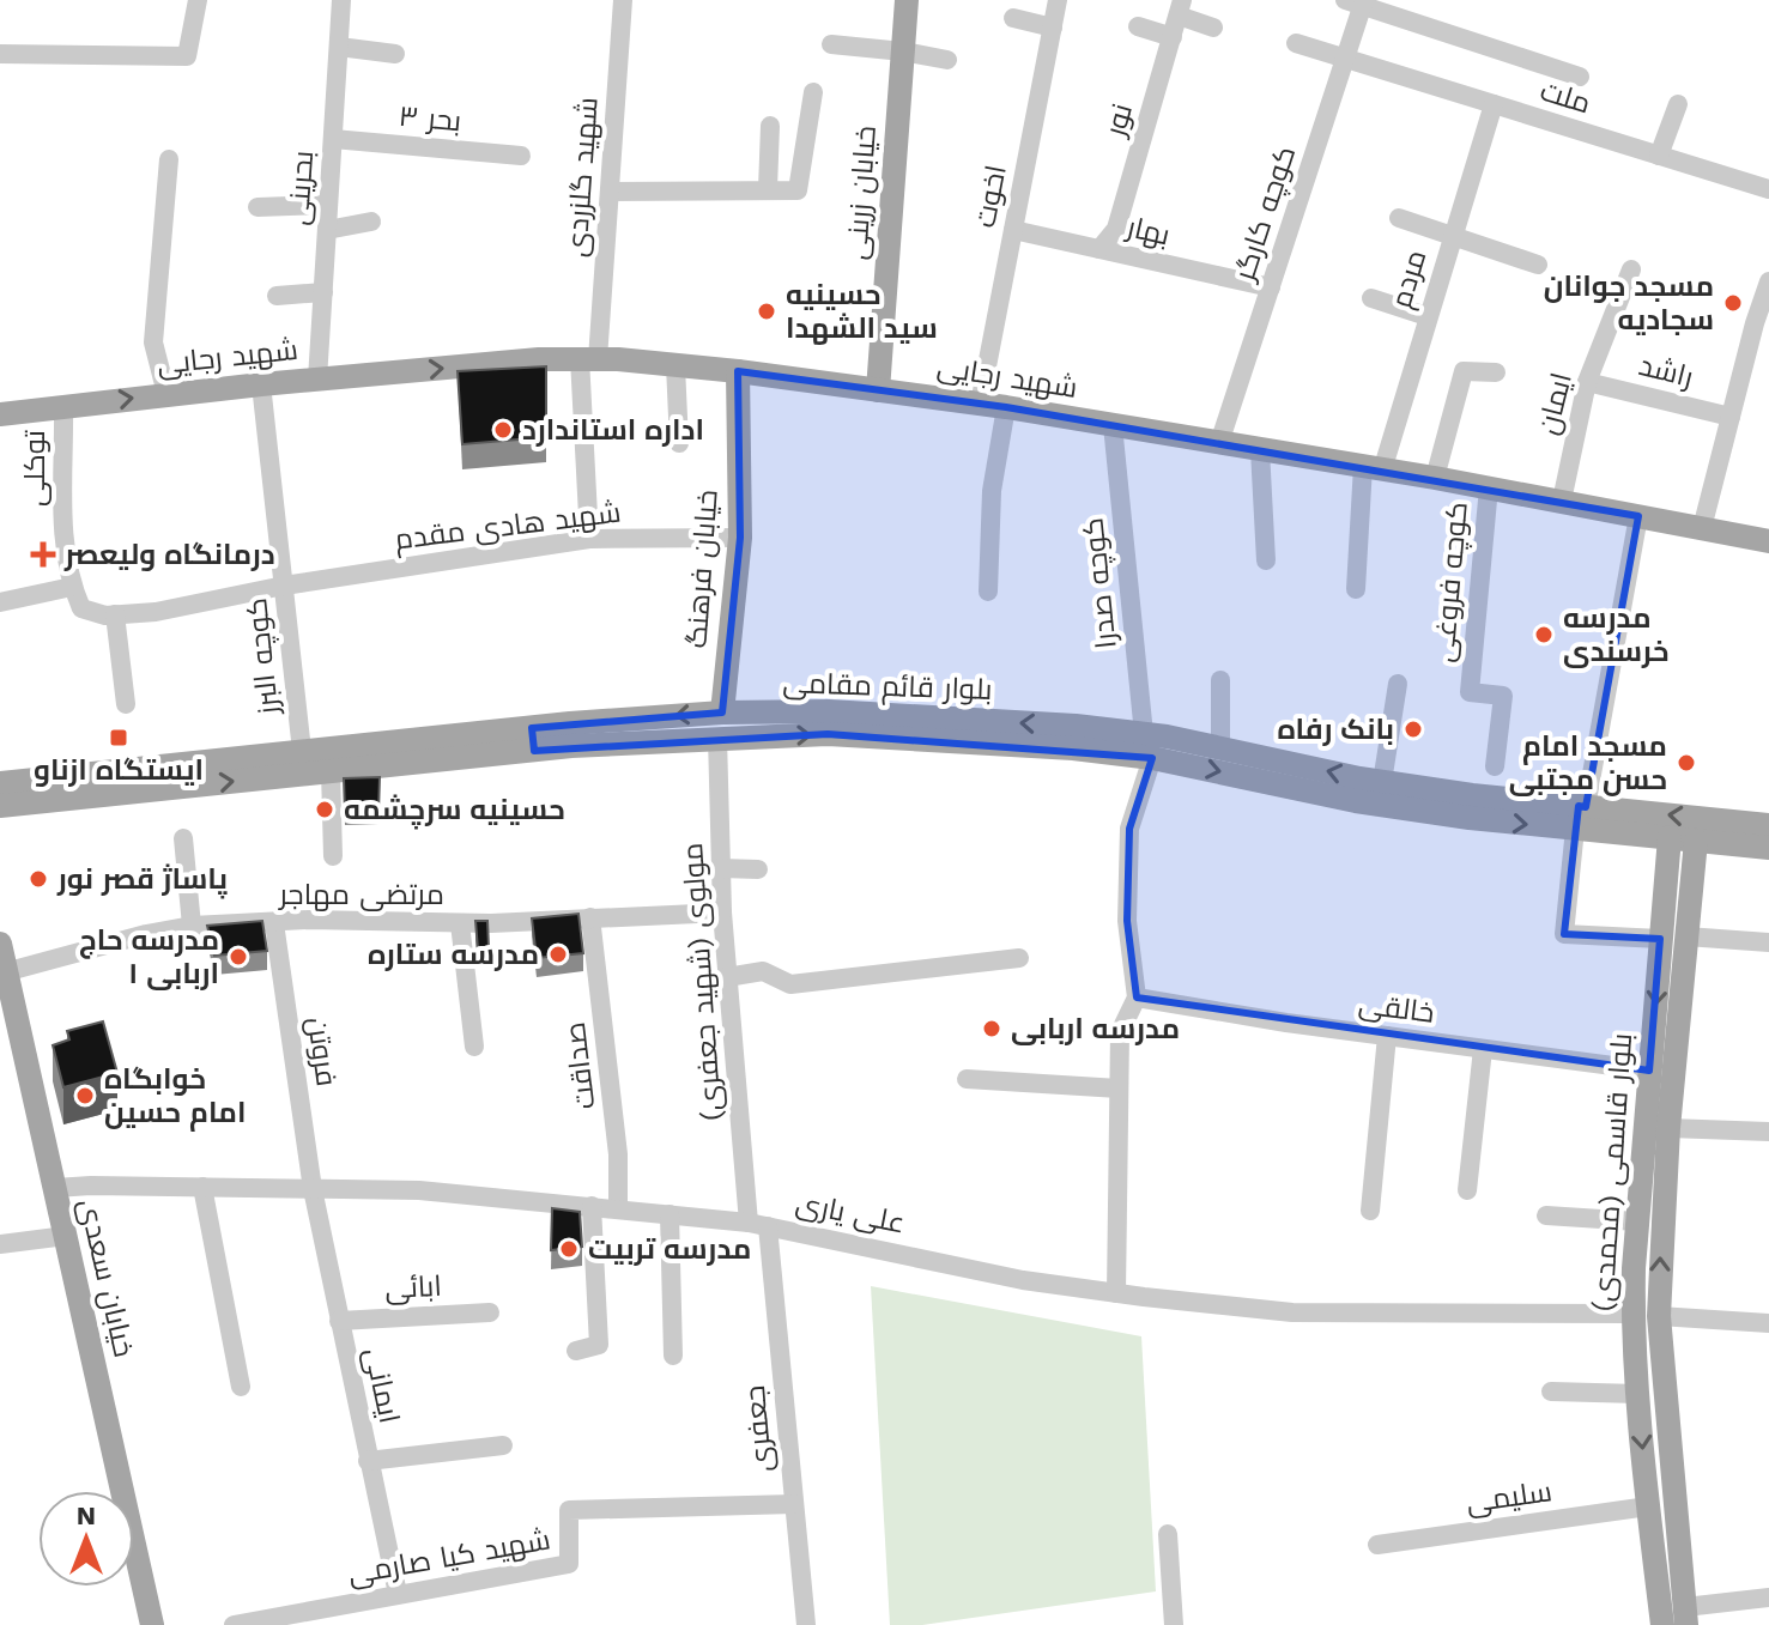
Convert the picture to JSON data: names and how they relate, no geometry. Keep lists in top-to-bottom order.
{
  "streets": {
    "main road": [
      "خیابان زرینی",
      "شهید رجایی",
      "خیابان فرهنگ",
      "بلوار قائم مقامی",
      "بلوار قاسمی (محمدی)",
      "خیابان سعدی"
    ],
    "street": [
      "ملت",
      "بحر ۳",
      "نور",
      "شهید گلزردی",
      "بحرینی",
      "اخوت",
      "کوچه کارگر",
      "بهار",
      "مردم",
      "راشد",
      "ایمان",
      "توکلی",
      "شهید هادی مقدم",
      "کوچه فروغی",
      "کوچه صدرا",
      "کوچه البرز",
      "مرتضی مهاجر",
      "مولوی (شهید جعفری)",
      "خالقی",
      "فروتن",
      "صداقت",
      "علی یاری",
      "ابائی",
      "ایمانی",
      "جعفری",
      "سلیمی",
      "شهید کیا صارمی"
    ]
  },
  "crossings": [
    ["ملت", "کوچه کارگر"],
    ["ملت", "مردم"],
    ["بحر ۳", "بحرینی"],
    ["نور", "بهار"],
    ["شهید گلزردی", "شهید رجایی"],
    ["شهید گلزردی", "شهید هادی مقدم"],
    ["بحرینی", "شهید رجایی"],
    ["خیابان زرینی", "شهید رجایی"],
    ["اخوت", "بهار"],
    ["اخوت", "شهید رجایی"],
    ["کوچه کارگر", "بهار"],
    ["کوچه کارگر", "شهید رجایی"],
    ["مردم", "شهید رجایی"],
    ["شهید رجایی", "ایمان"],
    ["شهید رجایی", "توکلی"],
    ["شهید رجایی", "خیابان فرهنگ"],
    ["شهید رجایی", "کوچه فروغی"],
    ["شهید رجایی", "کوچه صدرا"],
    ["شهید رجایی", "کوچه البرز"],
    ["راشد", "ایمان"],
    ["شهید هادی مقدم", "خیابان فرهنگ"],
    ["شهید هادی مقدم", "کوچه البرز"],
    ["خیابان فرهنگ", "بلوار قائم مقامی"],
    ["خیابان فرهنگ", "مولوی (شهید جعفری)"],
    ["کوچه صدرا", "بلوار قائم مقامی"],
    ["کوچه البرز", "بلوار قائم مقامی"],
    ["بلوار قائم مقامی", "مولوی (شهید جعفری)"],
    ["بلوار قائم مقامی", "بلوار قاسمی (محمدی)"],
    ["مرتضی مهاجر", "مولوی (شهید جعفری)"],
    ["مرتضی مهاجر", "فروتن"],
    ["مرتضی مهاجر", "صداقت"],
    ["مرتضی مهاجر", "خیابان سعدی"],
    ["مولوی (شهید جعفری)", "علی یاری"],
    ["مولوی (شهید جعفری)", "جعفری"],
    ["خالقی", "بلوار قاسمی (محمدی)"],
    ["فروتن", "علی یاری"],
    ["فروتن", "ایمانی"],
    ["صداقت", "علی یاری"],
    ["بلوار قاسمی (محمدی)", "علی یاری"],
    ["بلوار قاسمی (محمدی)", "سلیمی"],
    ["علی یاری", "خیابان سعدی"],
    ["علی یاری", "ایمانی"],
    ["علی یاری", "جعفری"],
    ["ابائی", "ایمانی"],
    ["ایمانی", "شهید کیا صارمی"],
    ["جعفری", "شهید کیا صارمی"]
  ],
  "places": {
    "other": [
      "مسجد جوانان سجادیه",
      "حسینیه سید الشهدا",
      "اداره استاندارد",
      "مدرسه خرسندی",
      "بانک رفاه",
      "مسجد امام حسن مجتبی",
      "حسینیه سرچشمه",
      "پاساژ قصر نور",
      "مدرسه ستاره",
      "مدرسه حاج اربابی ۱",
      "مدرسه اربابی",
      "خوابگاه امام حسین",
      "مدرسه تربیت"
    ],
    "health": ["درمانگاه ولیعصر"],
    "transit": ["ایستگاه ازناو"]
  },
  "north": "top"
}
